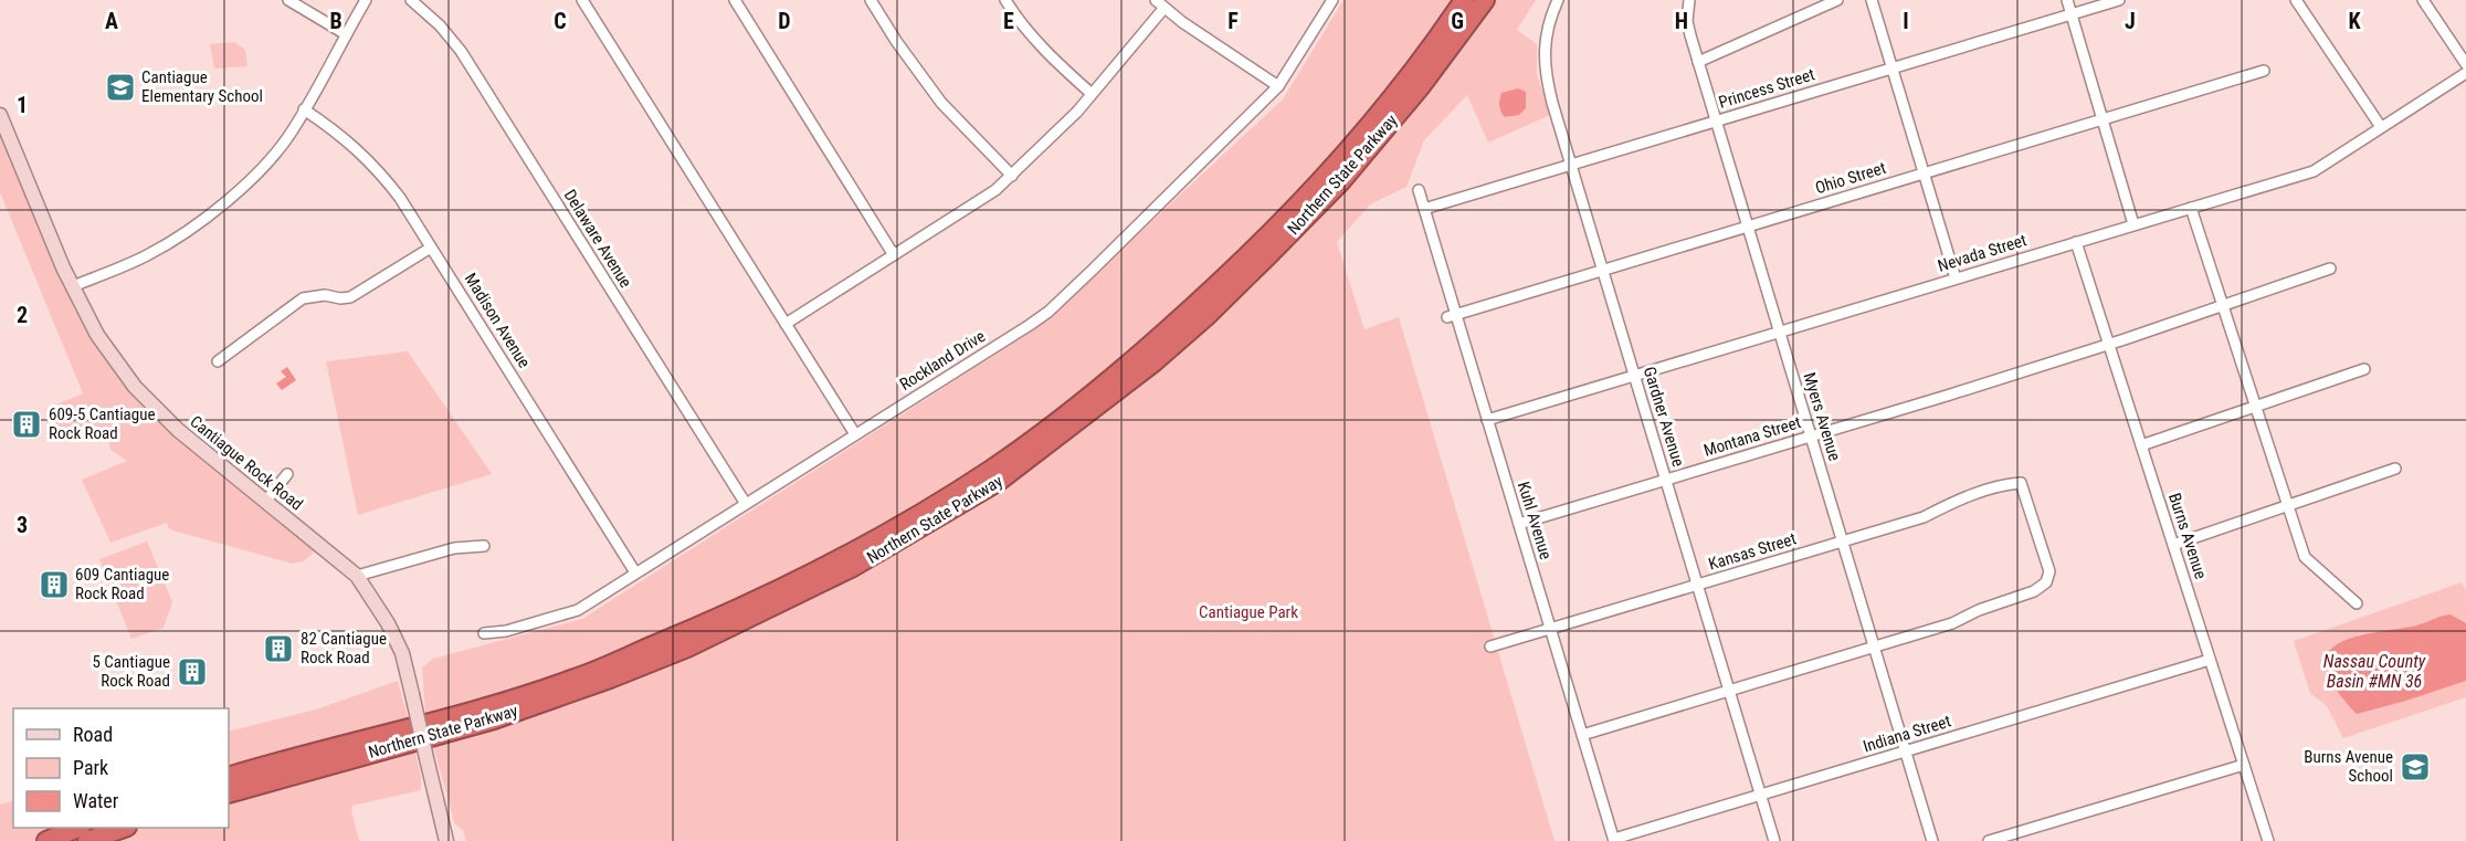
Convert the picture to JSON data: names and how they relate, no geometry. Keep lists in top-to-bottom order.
{
  "streets": {
    "highway": ["Northern State Parkway"],
    "main road": ["Cantiague Rock Road"],
    "street": [
      "Princess Street",
      "Ohio Street",
      "Delaware Avenue",
      "Nevada Street",
      "Madison Avenue",
      "Rockland Drive",
      "Gardner Avenue",
      "Myers Avenue",
      "Montana Street",
      "Kuhl Avenue",
      "Burns Avenue",
      "Kansas Street",
      "Indiana Street"
    ]
  },
  "crossings": [
    ["Princess Street", "Gardner Avenue"],
    ["Princess Street", "Myers Avenue"],
    ["Princess Street", "Kuhl Avenue"],
    ["Ohio Street", "Gardner Avenue"],
    ["Ohio Street", "Myers Avenue"],
    ["Ohio Street", "Kuhl Avenue"],
    ["Delaware Avenue", "Rockland Drive"],
    ["Nevada Street", "Gardner Avenue"],
    ["Nevada Street", "Myers Avenue"],
    ["Nevada Street", "Kuhl Avenue"],
    ["Nevada Street", "Burns Avenue"],
    ["Madison Avenue", "Rockland Drive"],
    ["Gardner Avenue", "Montana Street"],
    ["Gardner Avenue", "Kansas Street"],
    ["Gardner Avenue", "Indiana Street"],
    ["Myers Avenue", "Montana Street"],
    ["Myers Avenue", "Kansas Street"],
    ["Myers Avenue", "Indiana Street"],
    ["Montana Street", "Kuhl Avenue"],
    ["Montana Street", "Burns Avenue"],
    ["Kuhl Avenue", "Kansas Street"],
    ["Kuhl Avenue", "Indiana Street"],
    ["Burns Avenue", "Indiana Street"]
  ],
  "water": ["Nassau County Basin #MN 36"],
  "parks": ["Cantiague Park"],
  "places": {
    "school or university": ["Cantiague Elementary School", "Burns Avenue School"],
    "building": [
      "609-5 Cantiague Rock Road",
      "609 Cantiague Rock Road",
      "82 Cantiague Rock Road",
      "5 Cantiague Rock Road"
    ]
  },
  "legend": ["Road", "Park", "Water"],
  "grid": {
    "columns": [
      "A",
      "B",
      "C",
      "D",
      "E",
      "F",
      "G",
      "H",
      "I",
      "J",
      "K"
    ],
    "rows": ["1", "2", "3"]
  }
}
